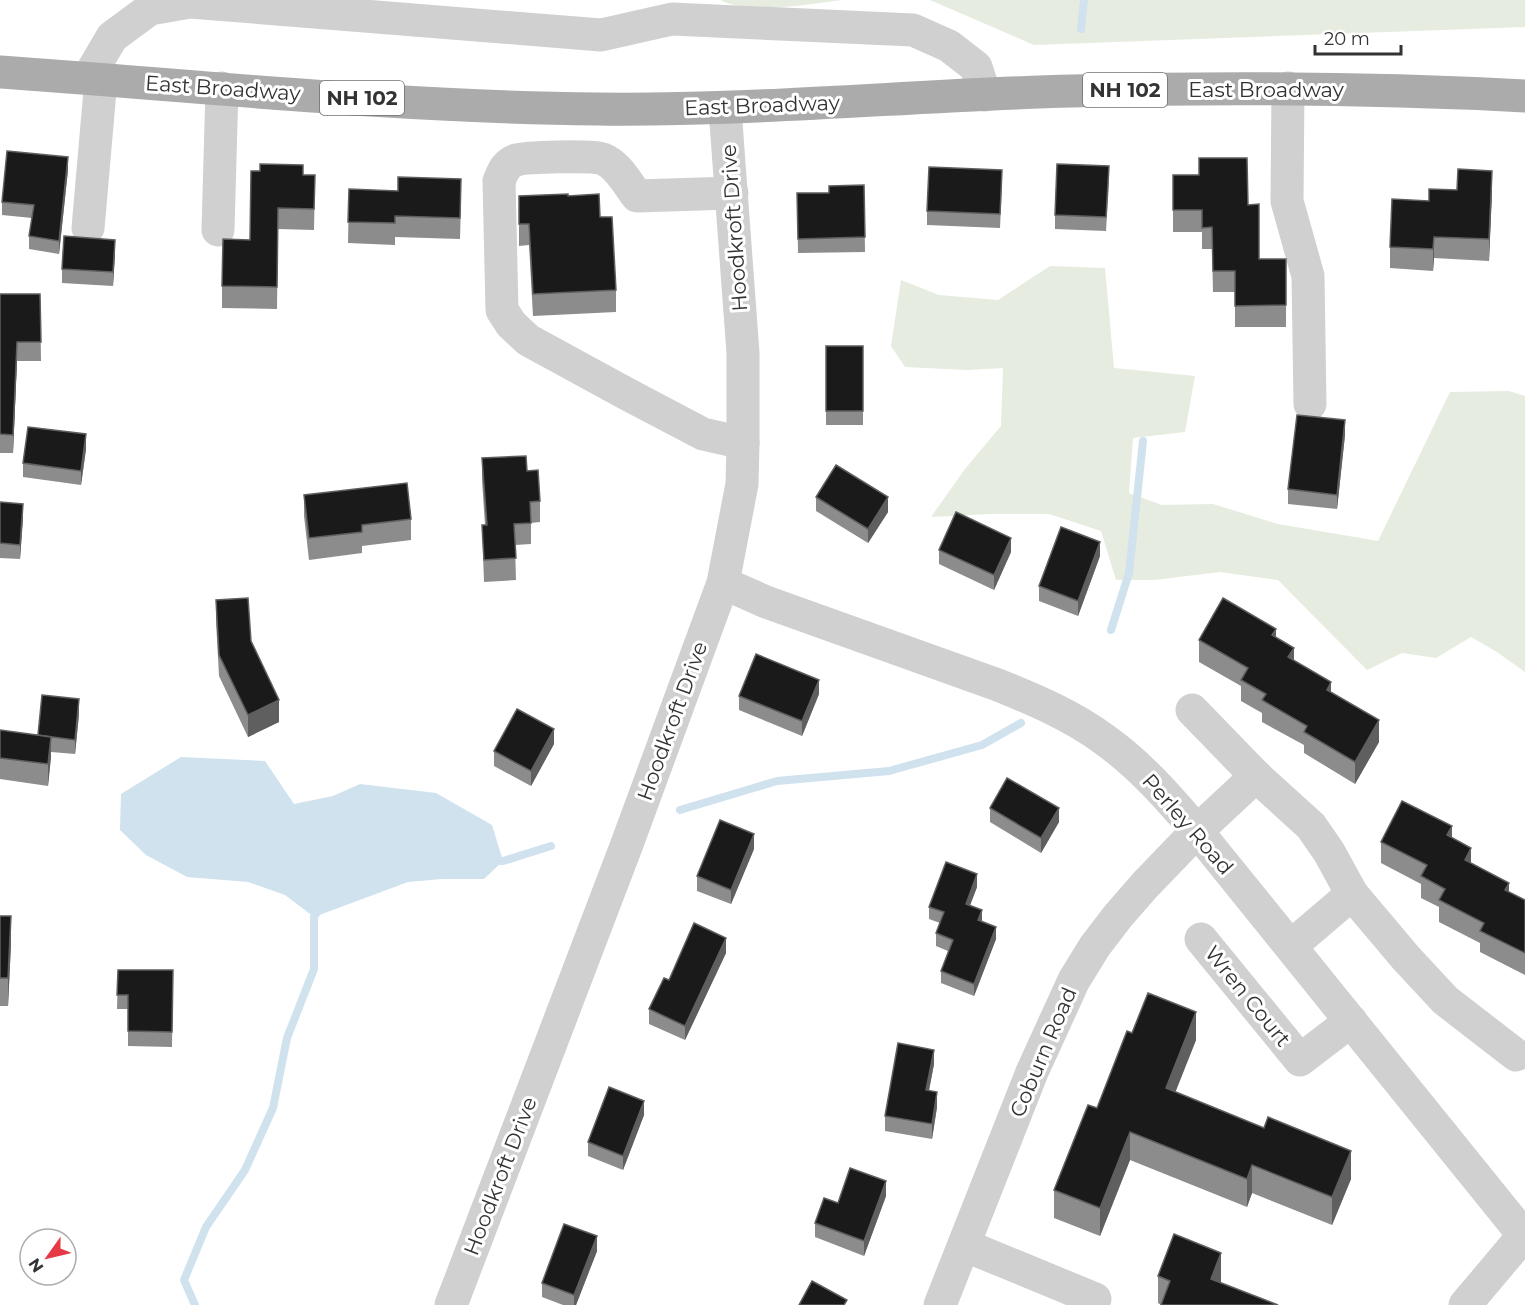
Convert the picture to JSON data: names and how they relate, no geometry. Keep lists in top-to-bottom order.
{
  "streets": {
    "main road": ["East Broadway", "NH 102"],
    "street": [
      "Hoodkroft Drive",
      "Perley Road",
      "Wren Court",
      "Coburn Road"
    ]
  },
  "crossings": [
    ["East Broadway", "Hoodkroft Drive"],
    ["Hoodkroft Drive", "Perley Road"],
    ["Perley Road", "Wren Court"],
    ["Perley Road", "Coburn Road"]
  ],
  "scale_bar": "20 m",
  "north": "bottom left"
}
